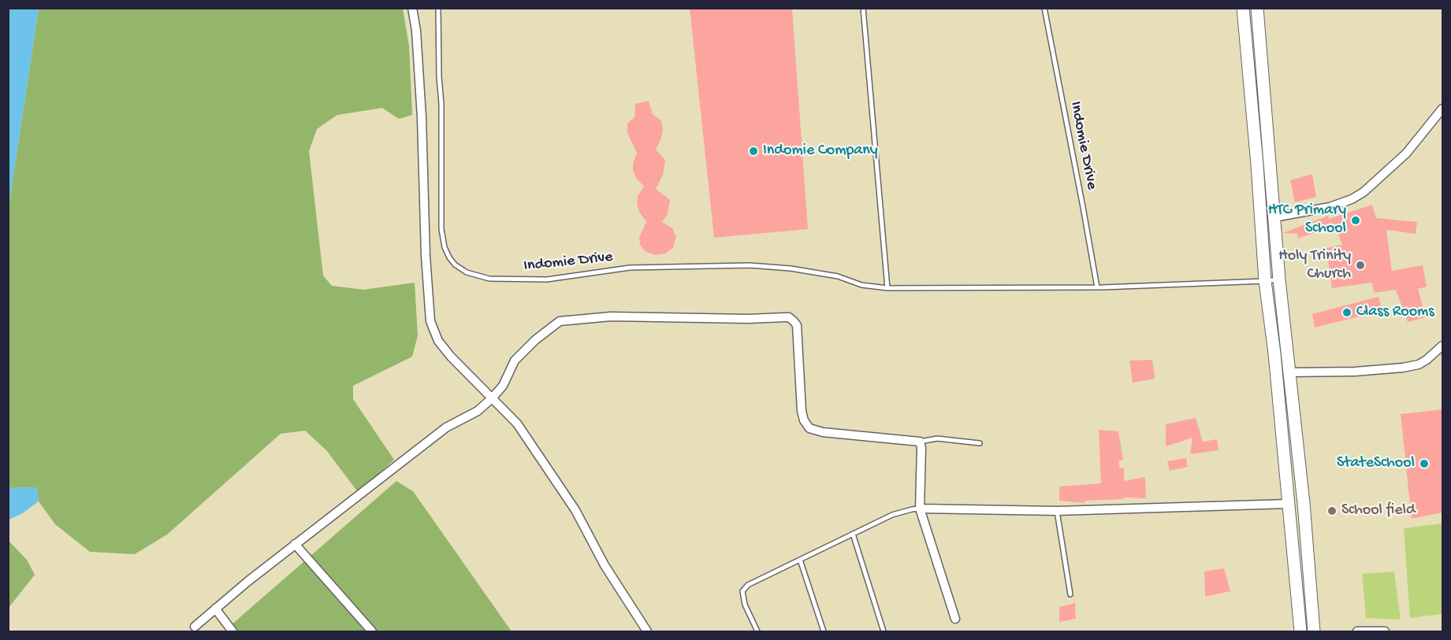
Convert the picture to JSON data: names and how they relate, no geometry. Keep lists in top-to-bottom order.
{
  "streets": {
    "lane": ["Indomie Drive"]
  },
  "places": [
    "Indomie Company",
    "HTC Primary School",
    "Holy Trinity Church",
    "Class Rooms",
    "StateSchool",
    "School field"
  ]
}
